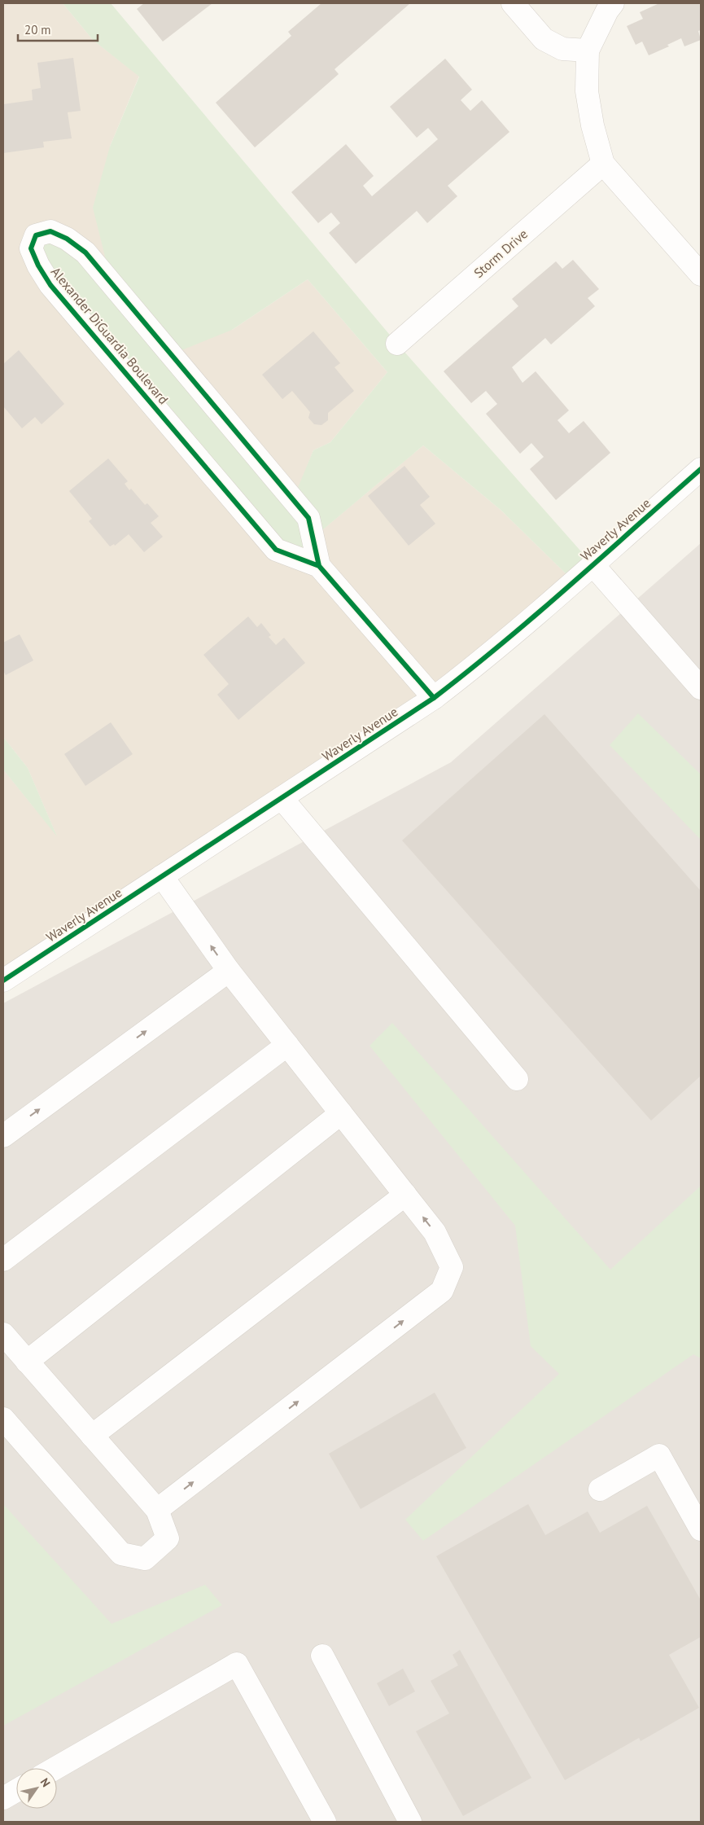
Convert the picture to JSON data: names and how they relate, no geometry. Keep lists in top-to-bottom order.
{
  "streets": {
    "street": ["Storm Drive", "Alexander DiGuardia Boulevard", "Waverly Avenue"]
  },
  "crossings": [
    ["Alexander DiGuardia Boulevard", "Waverly Avenue"]
  ],
  "scale_bar": "20 m",
  "north": "top right"
}
